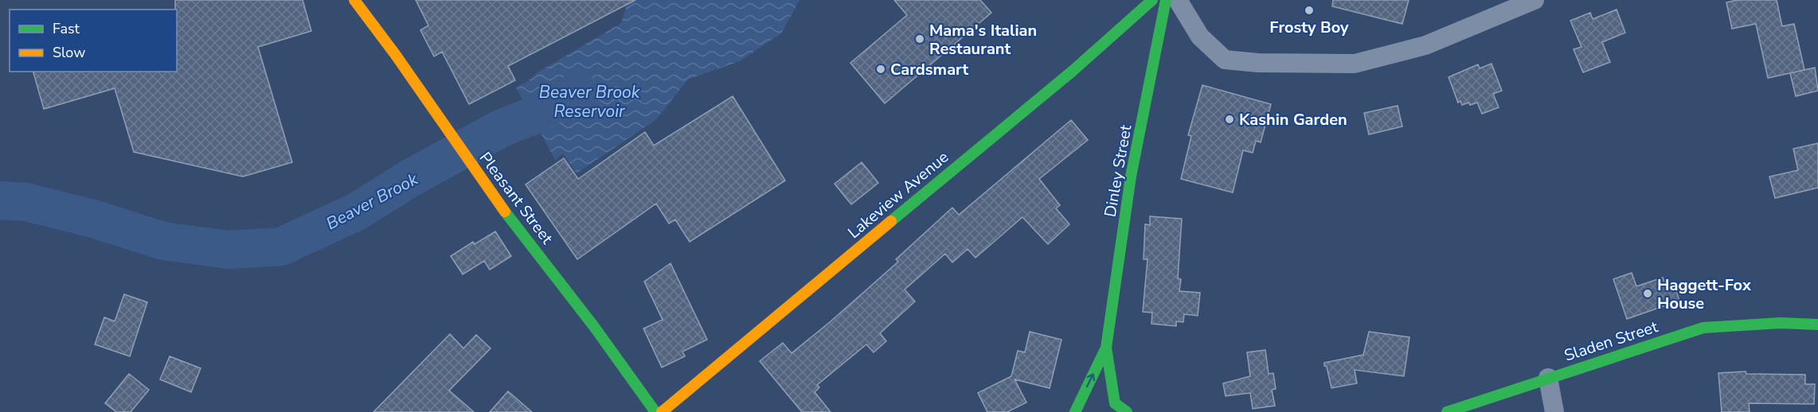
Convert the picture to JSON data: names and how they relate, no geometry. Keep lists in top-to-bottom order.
{
  "streets": {
    "main road": [
      "Dinley Street",
      "Lakeview Avenue",
      "Pleasant Street",
      "Sladen Street"
    ]
  },
  "water": ["Beaver Brook Reservoir", "Beaver Brook"],
  "places": [
    "Frosty Boy",
    "Mama's Italian Restaurant",
    "Cardsmart",
    "Kashin Garden",
    "Haggett-Fox House"
  ],
  "legend": ["Fast", "Slow"]
}
